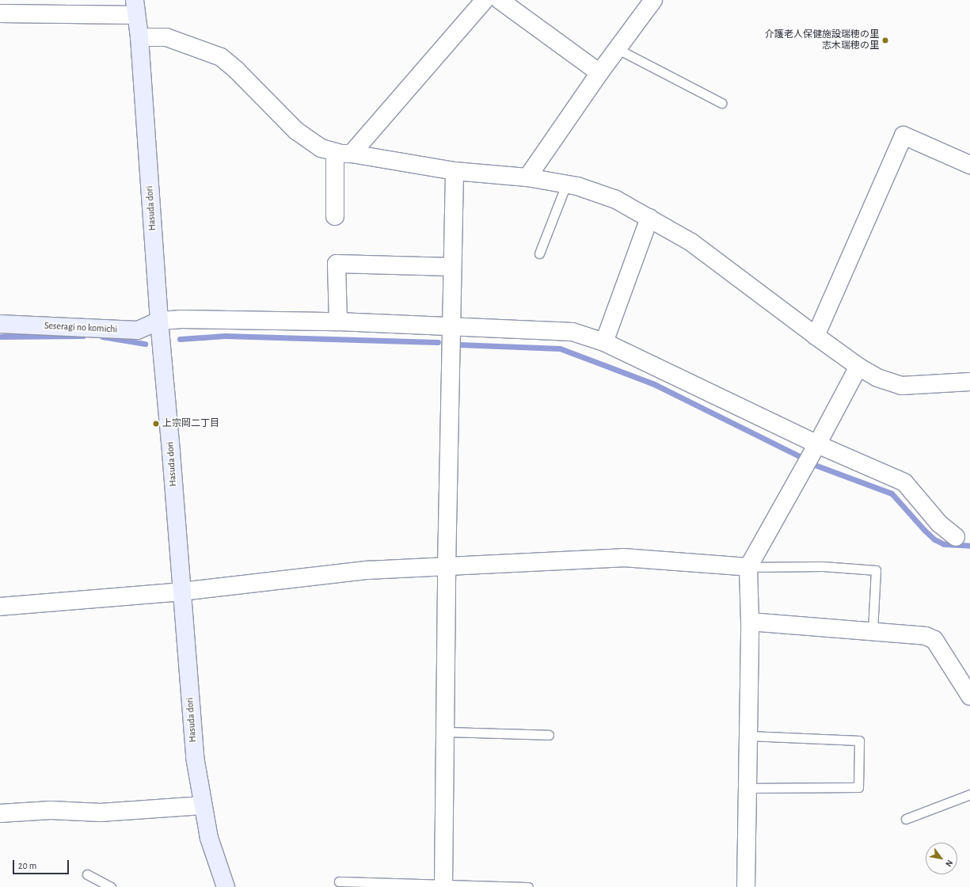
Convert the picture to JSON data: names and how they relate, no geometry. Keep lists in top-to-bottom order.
{
  "streets": {
    "main road": ["Hasuda dori", "Seseragi no komichi"]
  },
  "crossings": [
    ["Hasuda dori", "Seseragi no komichi"]
  ],
  "places": ["介護老人保健施設瑞穂の里 志木瑞穂の里", "上宗岡二丁目"],
  "scale_bar": "20 m",
  "north": "bottom right"
}
